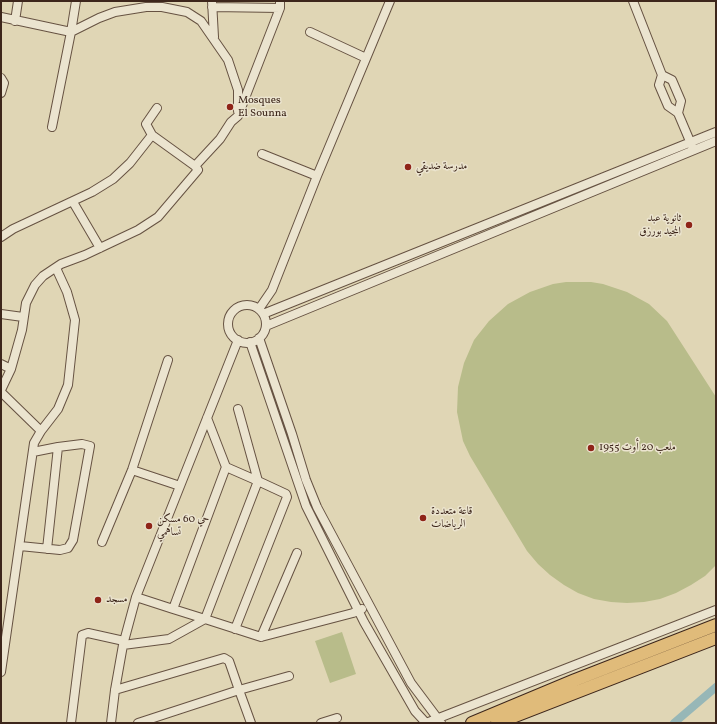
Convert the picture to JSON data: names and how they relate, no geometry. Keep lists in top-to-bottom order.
{
  "places": [
    "Mosques El Sounna",
    "مدرسة ضديقي",
    "ثانوية عبد المجيد بورزق",
    "ملعب 20 أوت 1955",
    "قاعة متعددة الرياضات",
    "حي 60 مسكن تساهمي",
    "مسجد"
  ]
}
